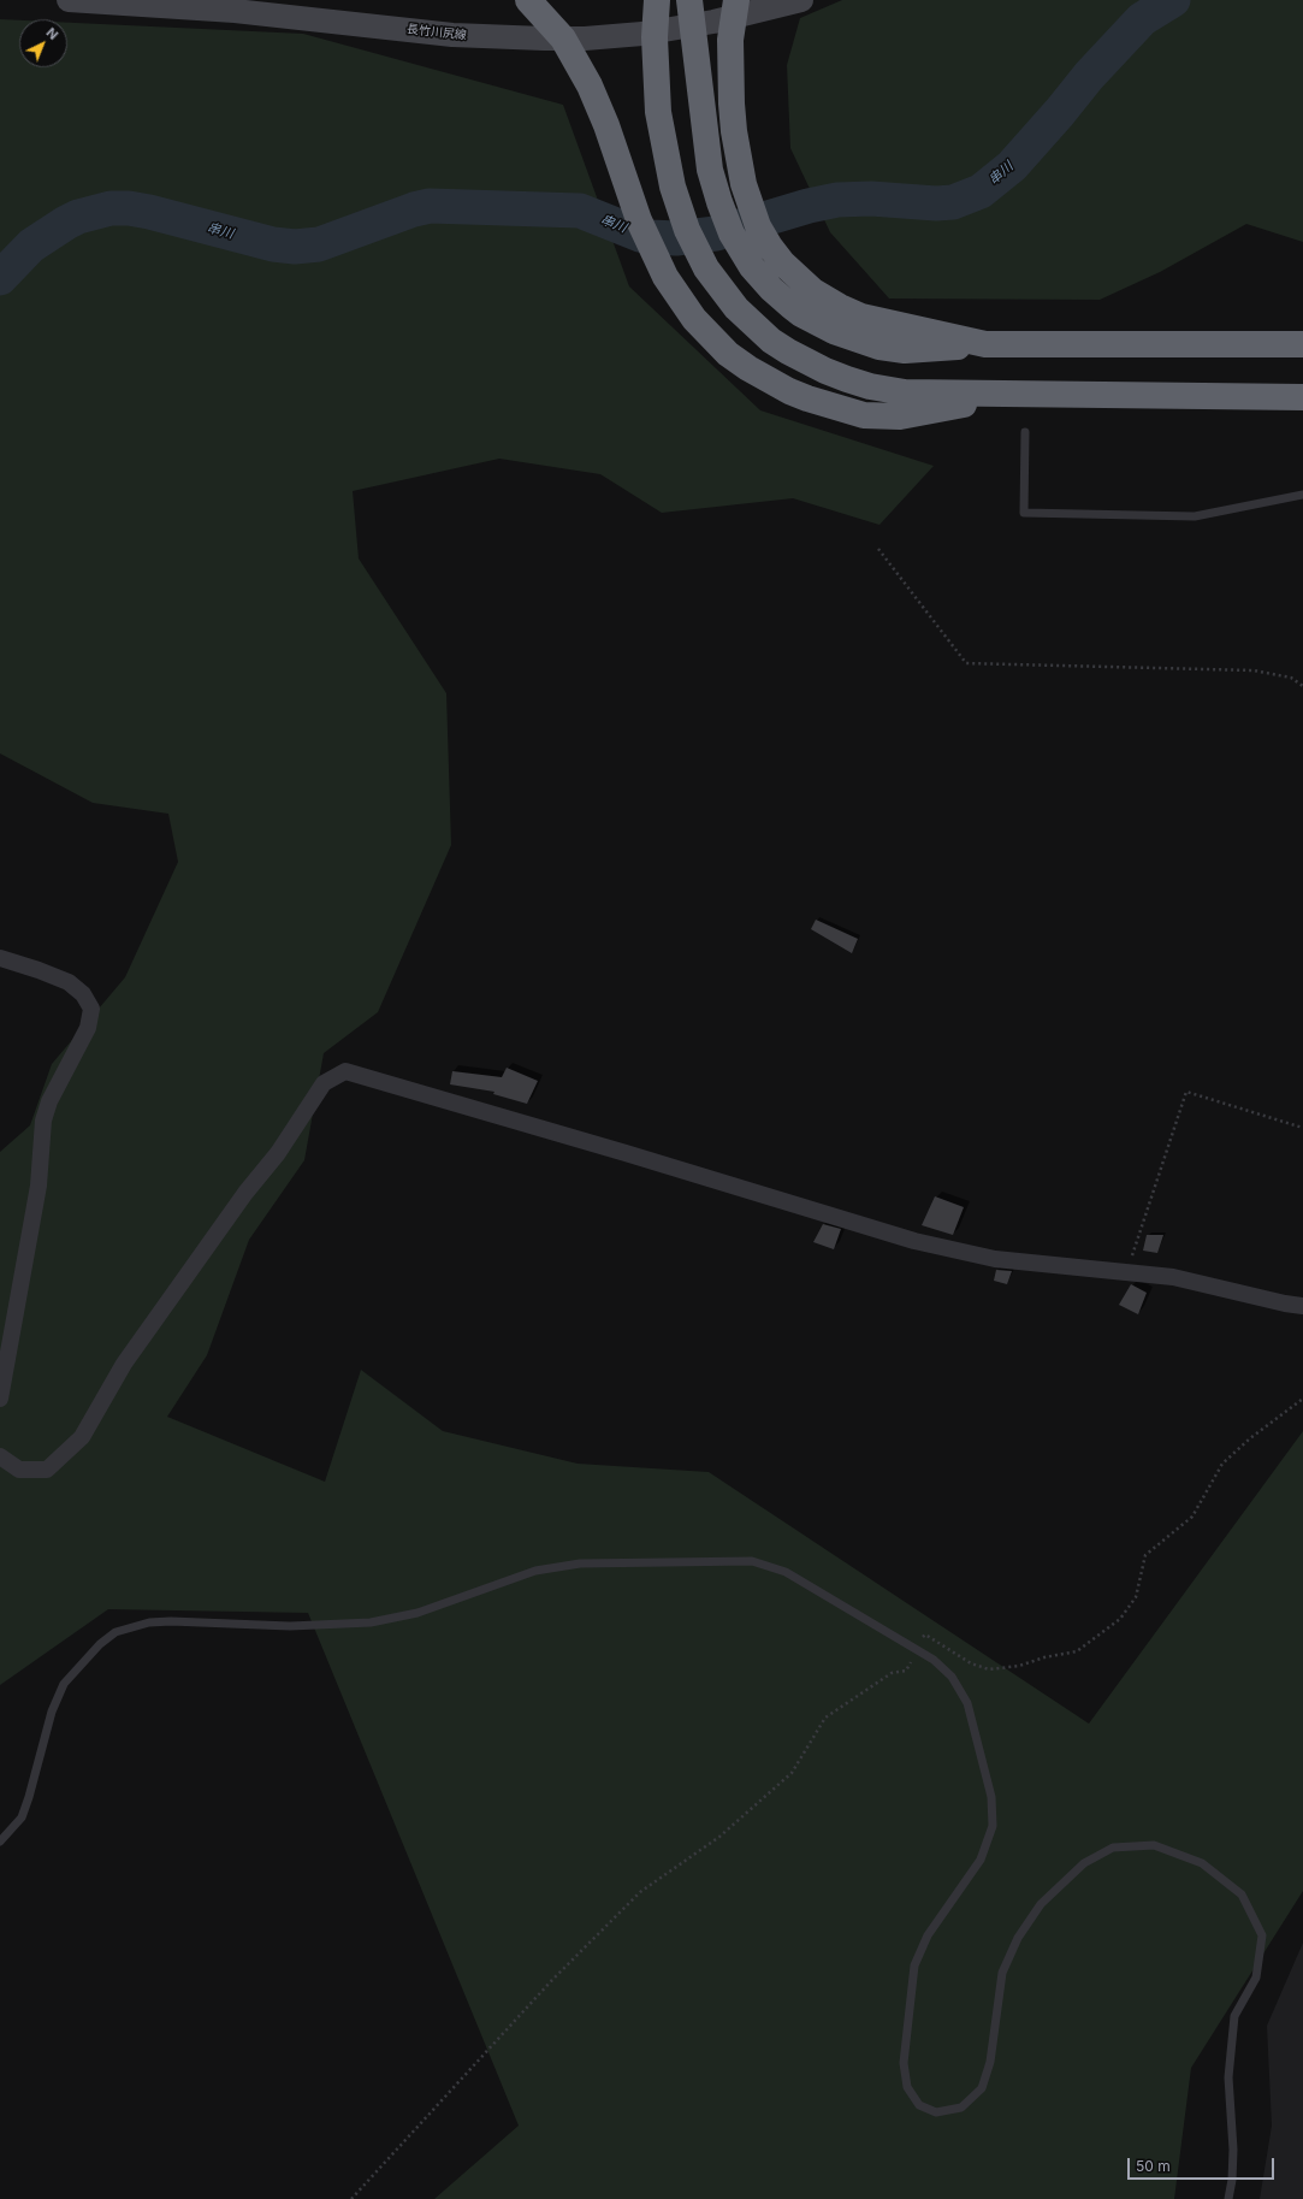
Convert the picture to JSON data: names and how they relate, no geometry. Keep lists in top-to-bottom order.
{
  "streets": {
    "main road": ["長竹川尻線"]
  },
  "water": ["串川"],
  "scale_bar": "50 m",
  "north": "top right"
}
